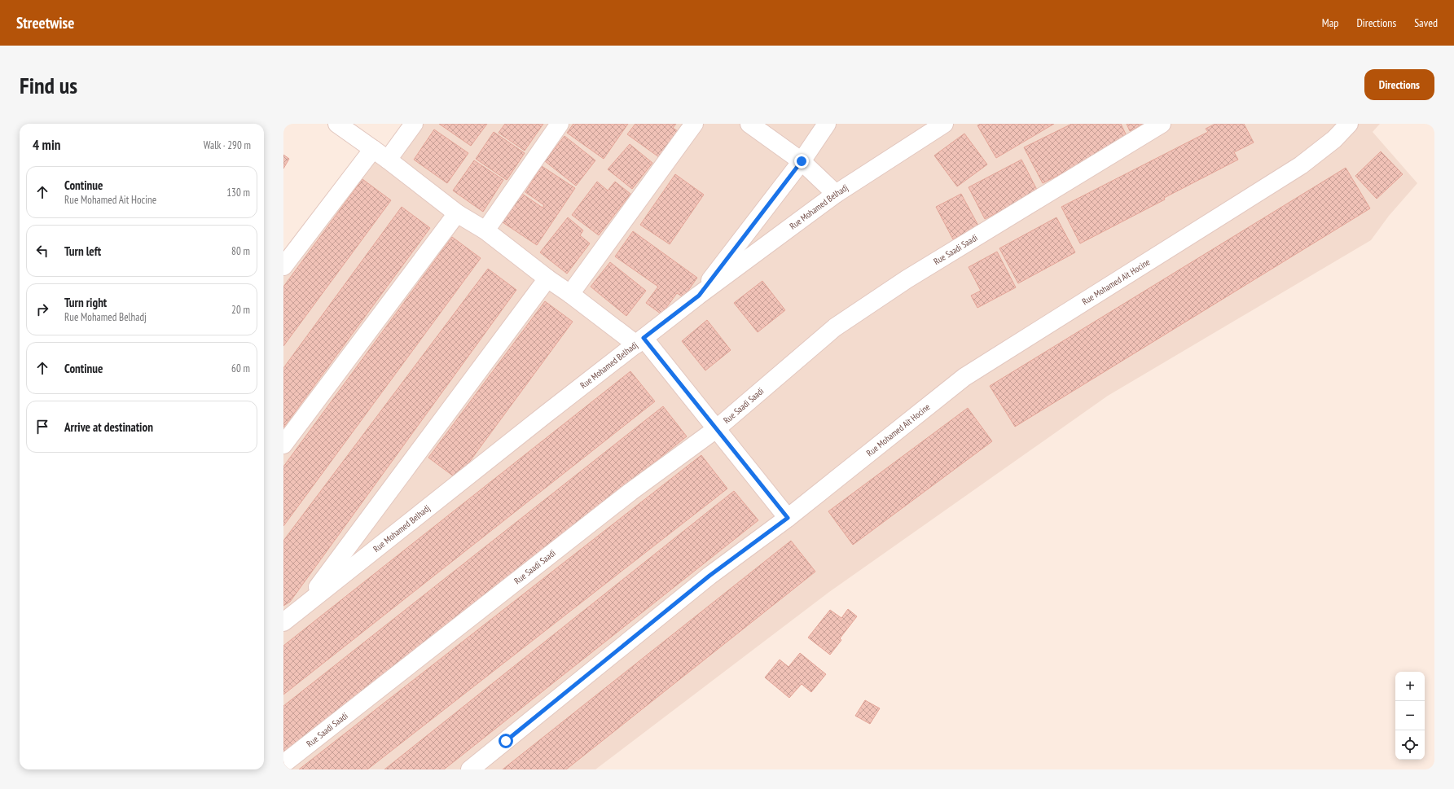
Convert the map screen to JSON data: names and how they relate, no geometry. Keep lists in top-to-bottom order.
{
  "streets": {
    "street": ["Rue Mohamed Belhadj", "Rue Saadi Saadi", "Rue Mohamed Ait Hocine"]
  },
  "page": {
    "header": "Streetwise",
    "nav": ["Map", "Directions", "Saved"],
    "buttons": "Directions",
    "title": "Find us",
    "heading": ["4 min", "Walk · 290 m"],
    "list": [
      ["Continue", "Rue Mohamed Ait Hocine", "130 m"],
      ["Turn left", "80 m"],
      ["Turn right", "Rue Mohamed Belhadj", "20 m"],
      ["Continue", "60 m"],
      "Arrive at destination"
    ],
    "map_buttons": ["+", "−"]
  }
}
